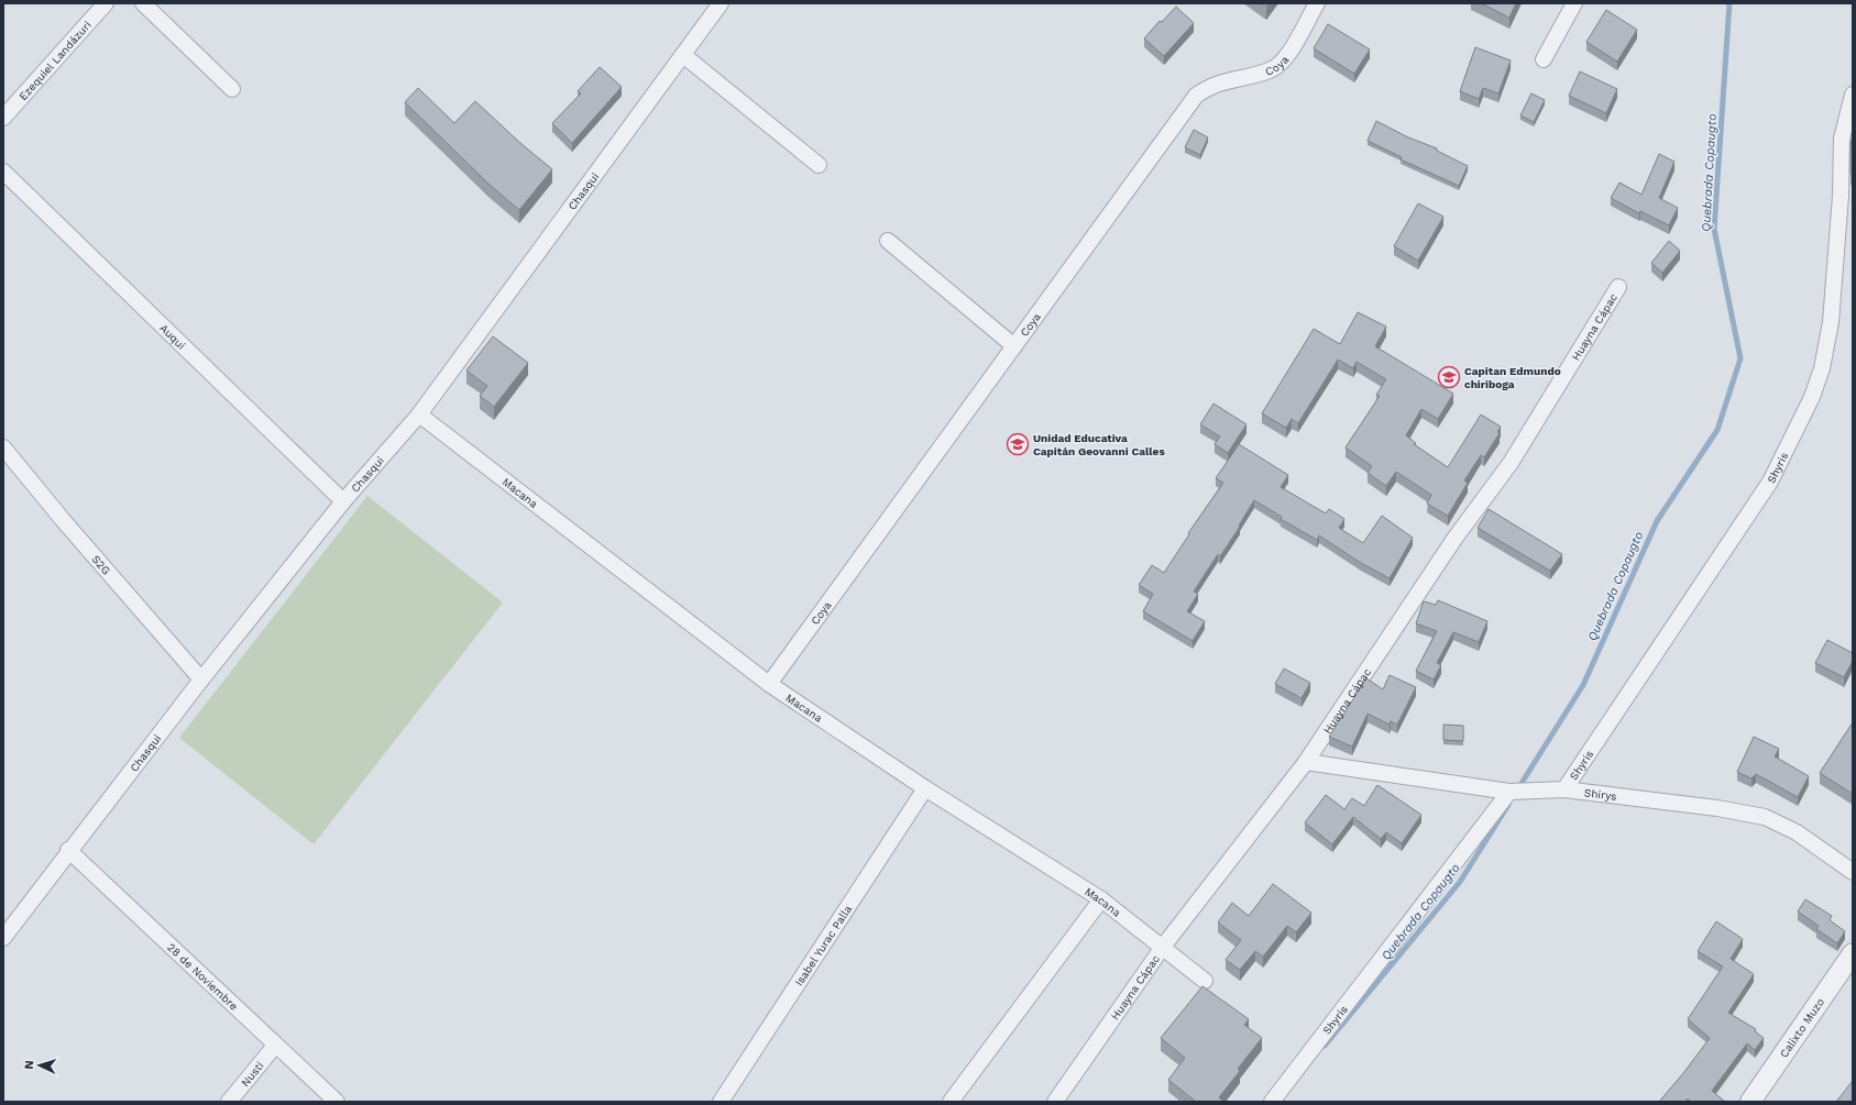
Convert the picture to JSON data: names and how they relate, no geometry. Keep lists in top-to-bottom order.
{
  "streets": {
    "street": [
      "Ezequiel Landázuri",
      "Coya",
      "Chasqui",
      "Huayna Cápac",
      "Auqui",
      "Shyris",
      "Macana",
      "S2G",
      "Shirys",
      "Isabel Yurac Palla",
      "28 de Noviembre",
      "Calixto Muzo",
      "Nusti"
    ]
  },
  "crossings": [
    ["Coya", "Macana"],
    ["Chasqui", "Auqui"],
    ["Chasqui", "Macana"],
    ["Chasqui", "S2G"],
    ["Chasqui", "28 de Noviembre"],
    ["Huayna Cápac", "Macana"],
    ["Huayna Cápac", "Shirys"],
    ["Shyris", "Shirys"],
    ["Macana", "Isabel Yurac Palla"],
    ["28 de Noviembre", "Nusti"]
  ],
  "water": ["Quebrada Copaugto"],
  "places": {
    "school or university": ["Capitan Edmundo chiriboga", "Unidad Educativa Capitán Geovanni Calles"]
  },
  "north": "left"
}
